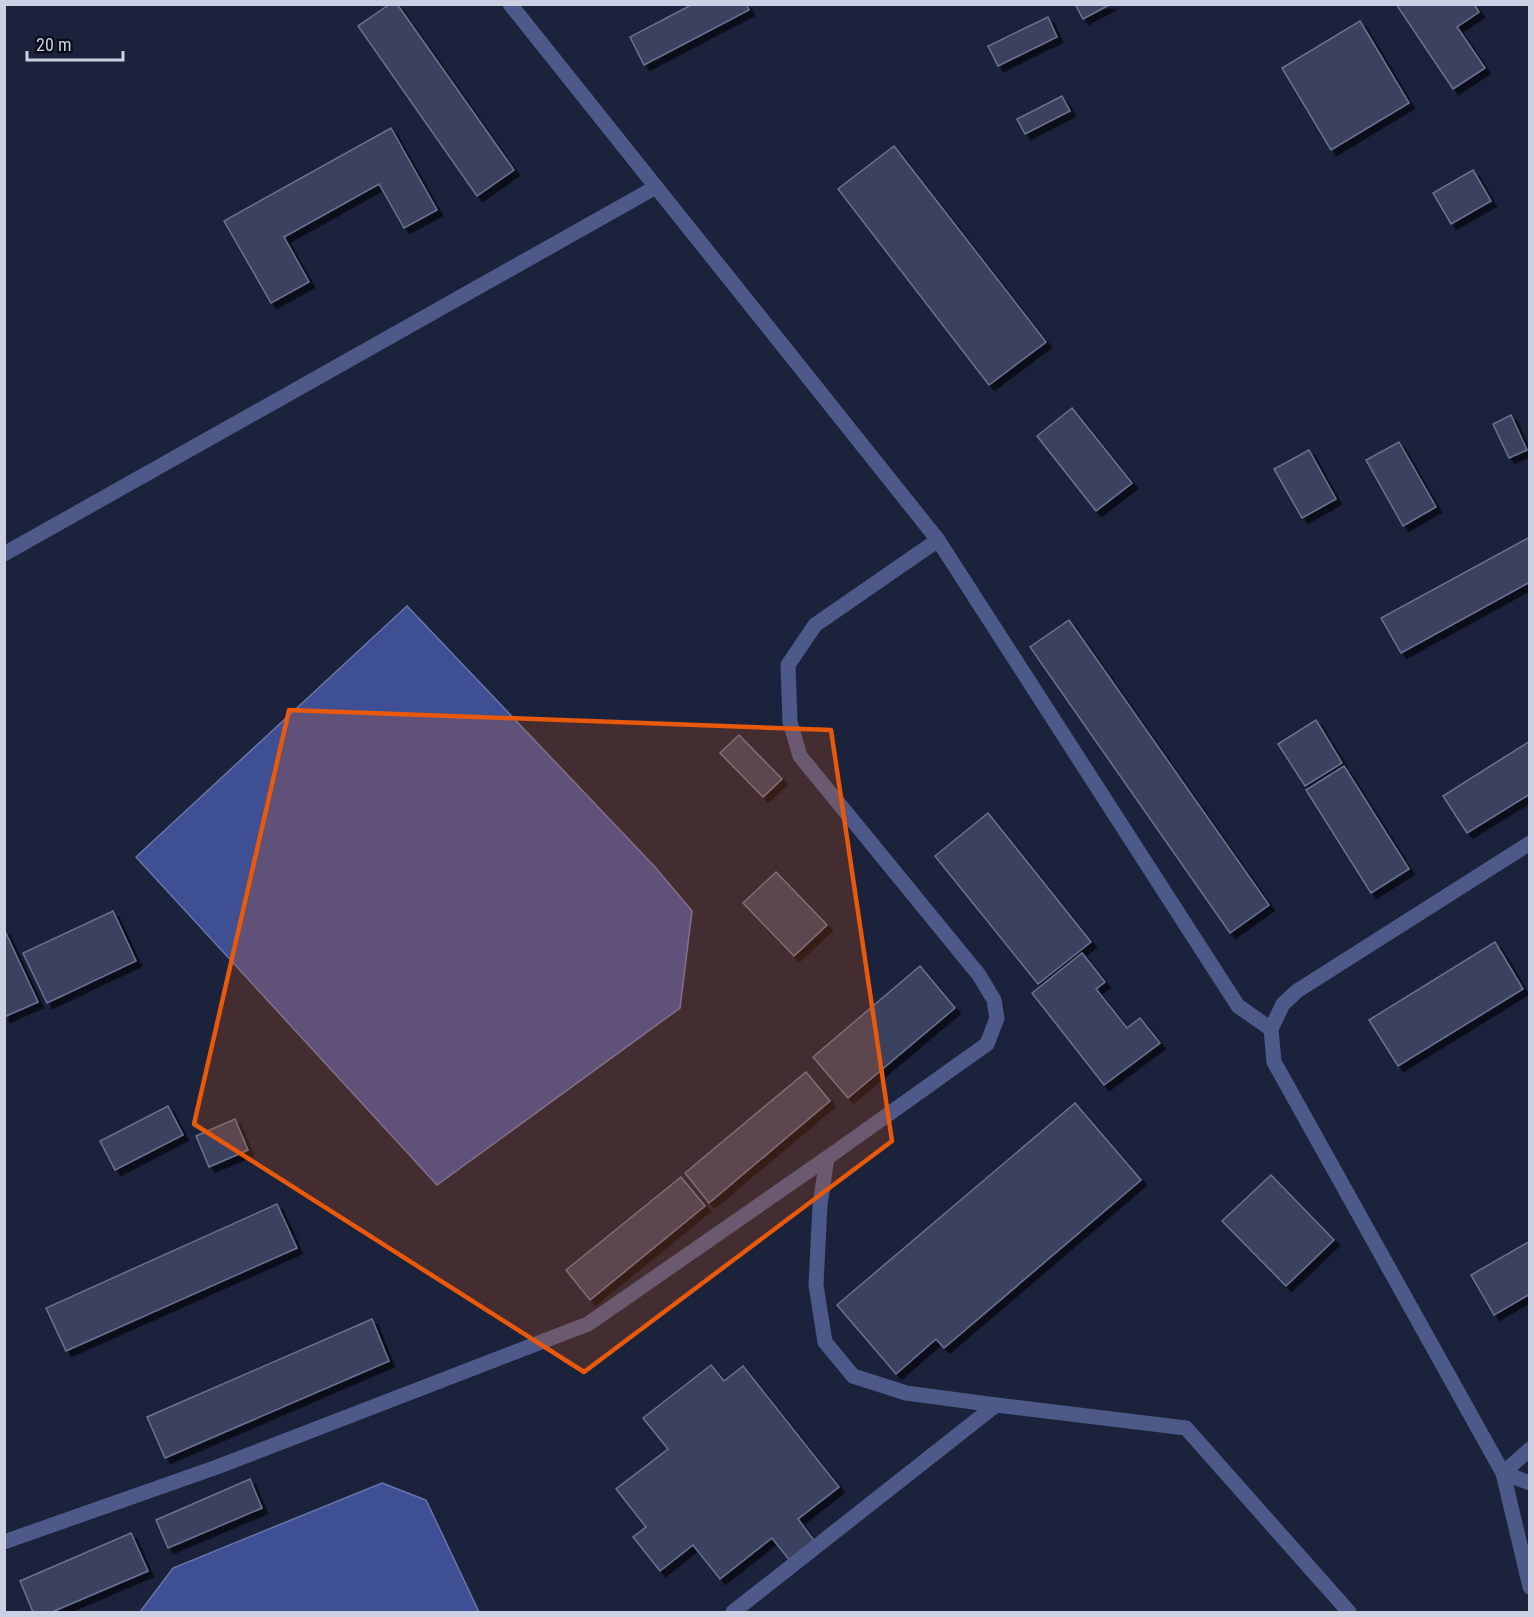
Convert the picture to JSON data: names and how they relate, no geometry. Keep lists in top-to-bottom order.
{
  "scale_bar": "20 m"
}
